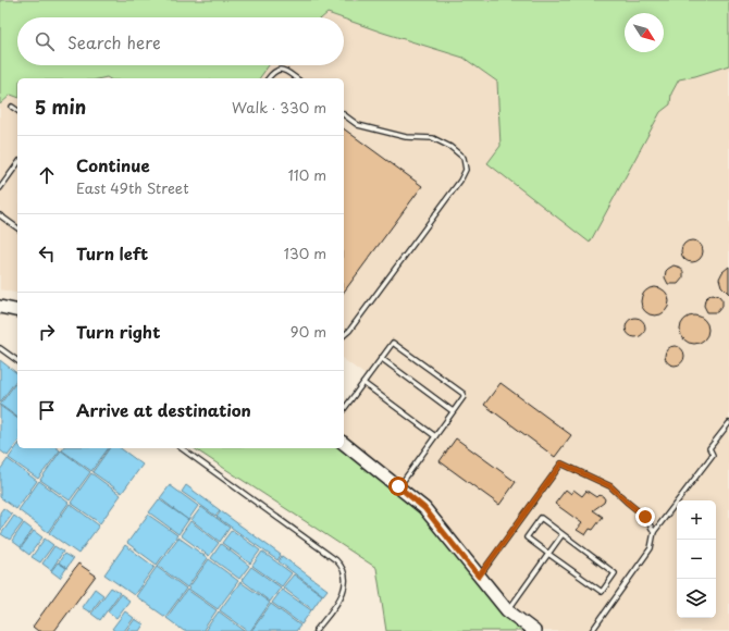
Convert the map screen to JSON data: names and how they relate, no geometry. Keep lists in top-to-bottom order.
{
  "north": "bottom right",
  "page": {
    "search": "Search here",
    "heading": ["5 min", "Walk · 330 m"],
    "list": [
      ["Continue", "East 49th Street", "110 m"],
      ["Turn left", "130 m"],
      ["Turn right", "90 m"],
      "Arrive at destination"
    ],
    "map_buttons": ["+", "−"]
  }
}
